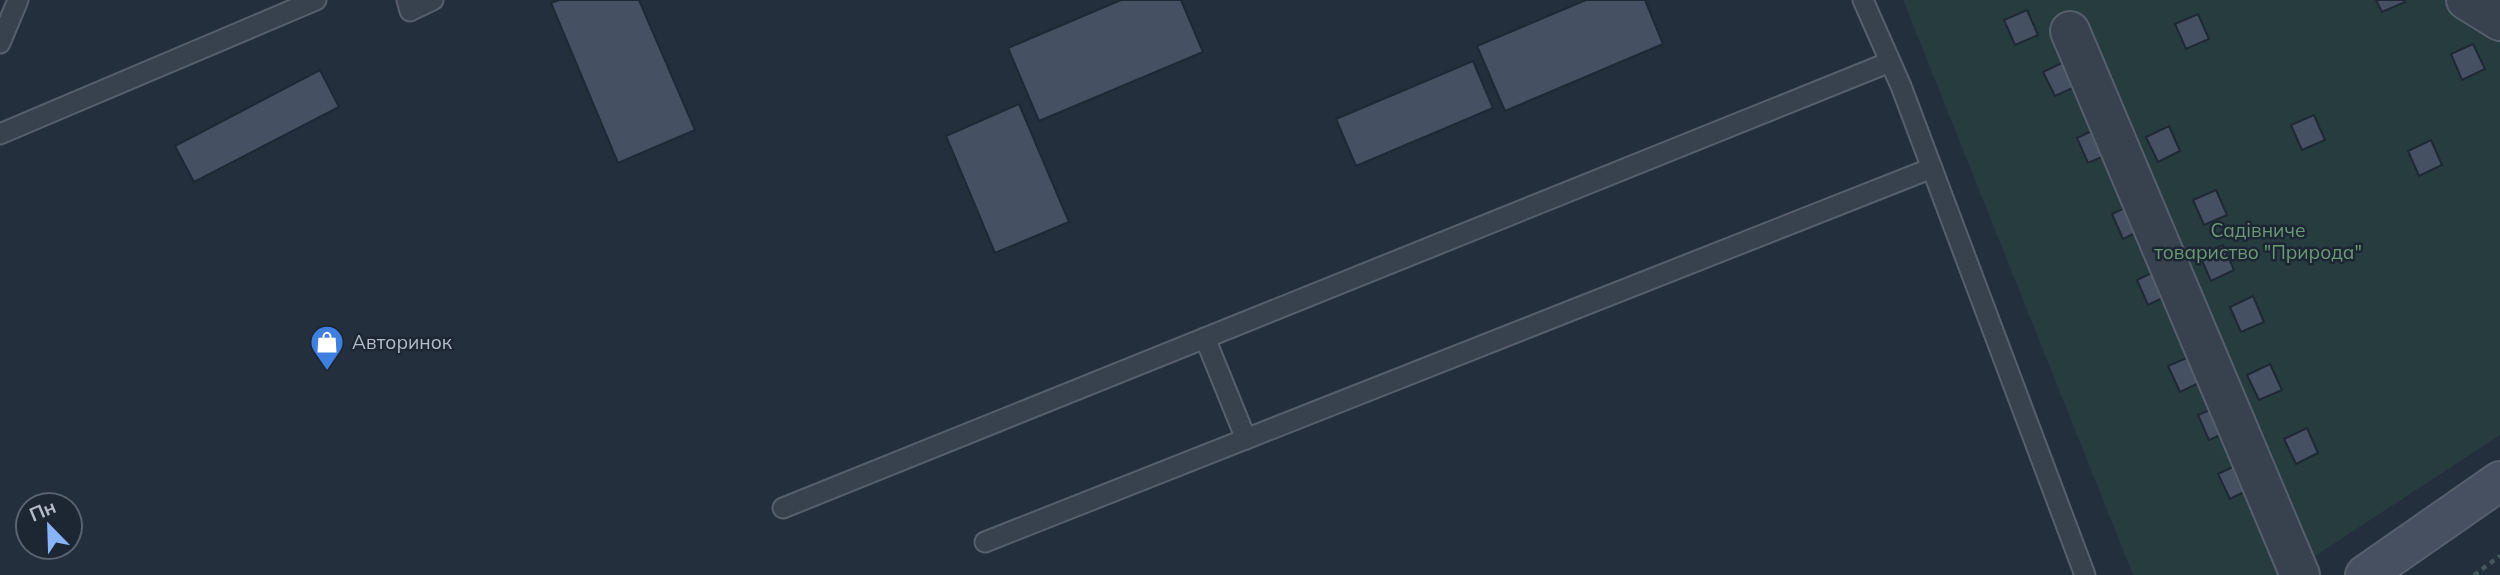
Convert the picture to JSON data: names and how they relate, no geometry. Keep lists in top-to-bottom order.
{
  "parks": ["Садівниче товариство \"Природа\""],
  "places": {
    "shop": ["Авторинок"]
  },
  "north": "top left"
}
